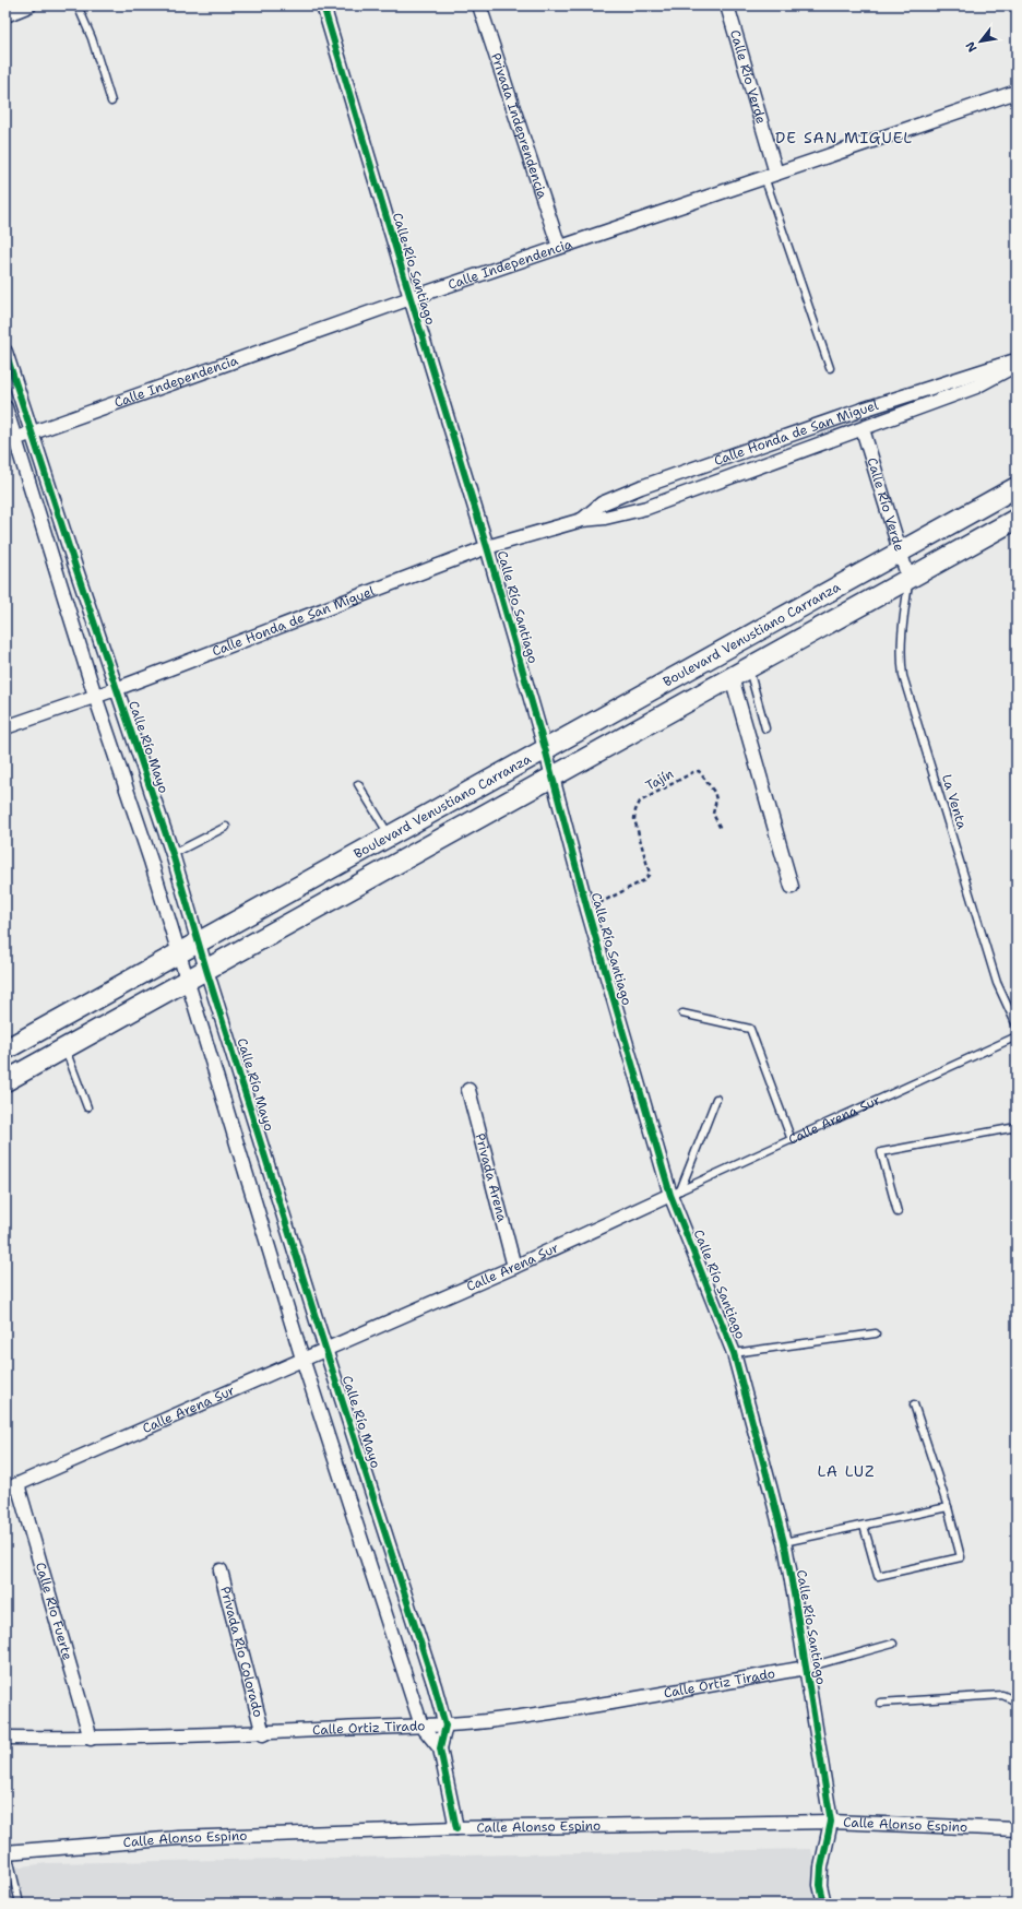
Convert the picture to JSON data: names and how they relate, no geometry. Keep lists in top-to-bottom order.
{
  "streets": {
    "main road": ["Boulevard Venustiano Carranza"],
    "street": [
      "Calle Río Verde",
      "Privada Indeprendencia",
      "Calle Independencia",
      "Calle Río Santiago",
      "Calle Honda de San Miguel",
      "Calle Río Mayo",
      "Calle Arena Sur",
      "Privada Arena",
      "Calle Río Fuerte",
      "Privada Río Colorado",
      "Calle Ortiz Tirado",
      "Calle Alonso Espino"
    ],
    "lane": ["La Venta"],
    "path": ["Tajín"]
  },
  "crossings": [
    ["Calle Río Verde", "Calle Independencia"],
    ["Calle Río Verde", "Calle Honda de San Miguel"],
    ["Calle Río Verde", "Boulevard Venustiano Carranza"],
    ["Calle Río Verde", "La Venta"],
    ["Privada Indeprendencia", "Calle Independencia"],
    ["Calle Independencia", "Calle Río Santiago"],
    ["Calle Independencia", "Calle Río Mayo"],
    ["Calle Río Santiago", "Calle Honda de San Miguel"],
    ["Calle Río Santiago", "Boulevard Venustiano Carranza"],
    ["Calle Río Santiago", "Tajín"],
    ["Calle Río Santiago", "Calle Arena Sur"],
    ["Calle Río Santiago", "Calle Ortiz Tirado"],
    ["Calle Río Santiago", "Calle Alonso Espino"],
    ["Calle Honda de San Miguel", "Calle Río Mayo"],
    ["Boulevard Venustiano Carranza", "Calle Río Mayo"],
    ["Calle Río Mayo", "Calle Arena Sur"],
    ["Calle Río Mayo", "Calle Ortiz Tirado"],
    ["Calle Arena Sur", "Privada Arena"],
    ["Calle Arena Sur", "Calle Río Fuerte"],
    ["Calle Río Fuerte", "Calle Ortiz Tirado"],
    ["Privada Río Colorado", "Calle Ortiz Tirado"]
  ],
  "districts": ["DE SAN MIGUEL", "LA LUZ"],
  "north": "bottom left"
}
